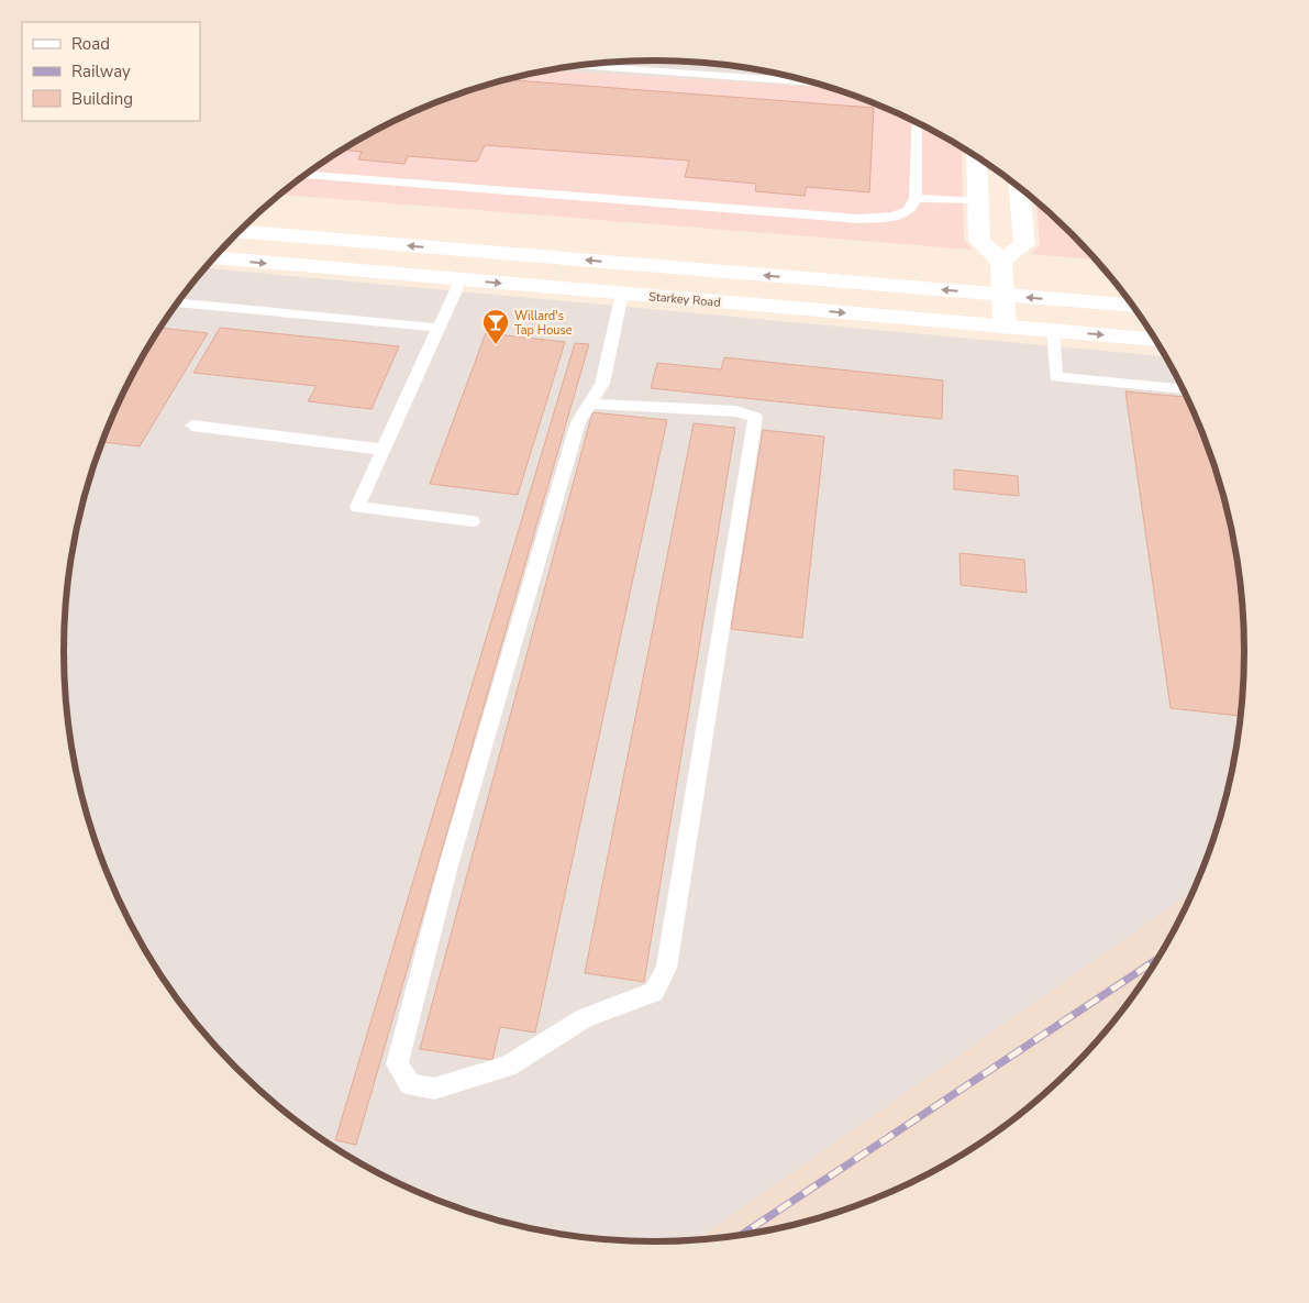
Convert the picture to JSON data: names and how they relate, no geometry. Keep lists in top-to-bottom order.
{
  "streets": {
    "main road": ["Starkey Road"]
  },
  "places": {
    "bar": ["Willard's Tap House"]
  },
  "legend": ["Road", "Railway", "Building"]
}
